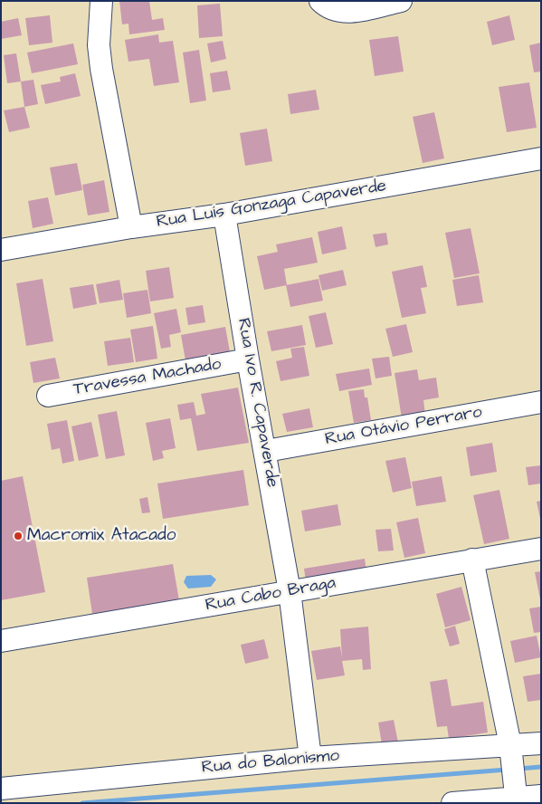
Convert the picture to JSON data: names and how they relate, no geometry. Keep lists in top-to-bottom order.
{
  "streets": {
    "street": [
      "Rua Luís Gonzaga Capaverde",
      "Travessa Machado",
      "Rua Ivo R. Capaverde",
      "Rua Otávio Perraro",
      "Rua Cabo Braga",
      "Rua do Balonismo"
    ]
  },
  "crossings": [
    ["Rua Luís Gonzaga Capaverde", "Rua Ivo R. Capaverde"],
    ["Travessa Machado", "Rua Ivo R. Capaverde"],
    ["Rua Ivo R. Capaverde", "Rua Otávio Perraro"],
    ["Rua Ivo R. Capaverde", "Rua Cabo Braga"],
    ["Rua Ivo R. Capaverde", "Rua do Balonismo"]
  ],
  "places": ["Macromix Atacado"]
}
